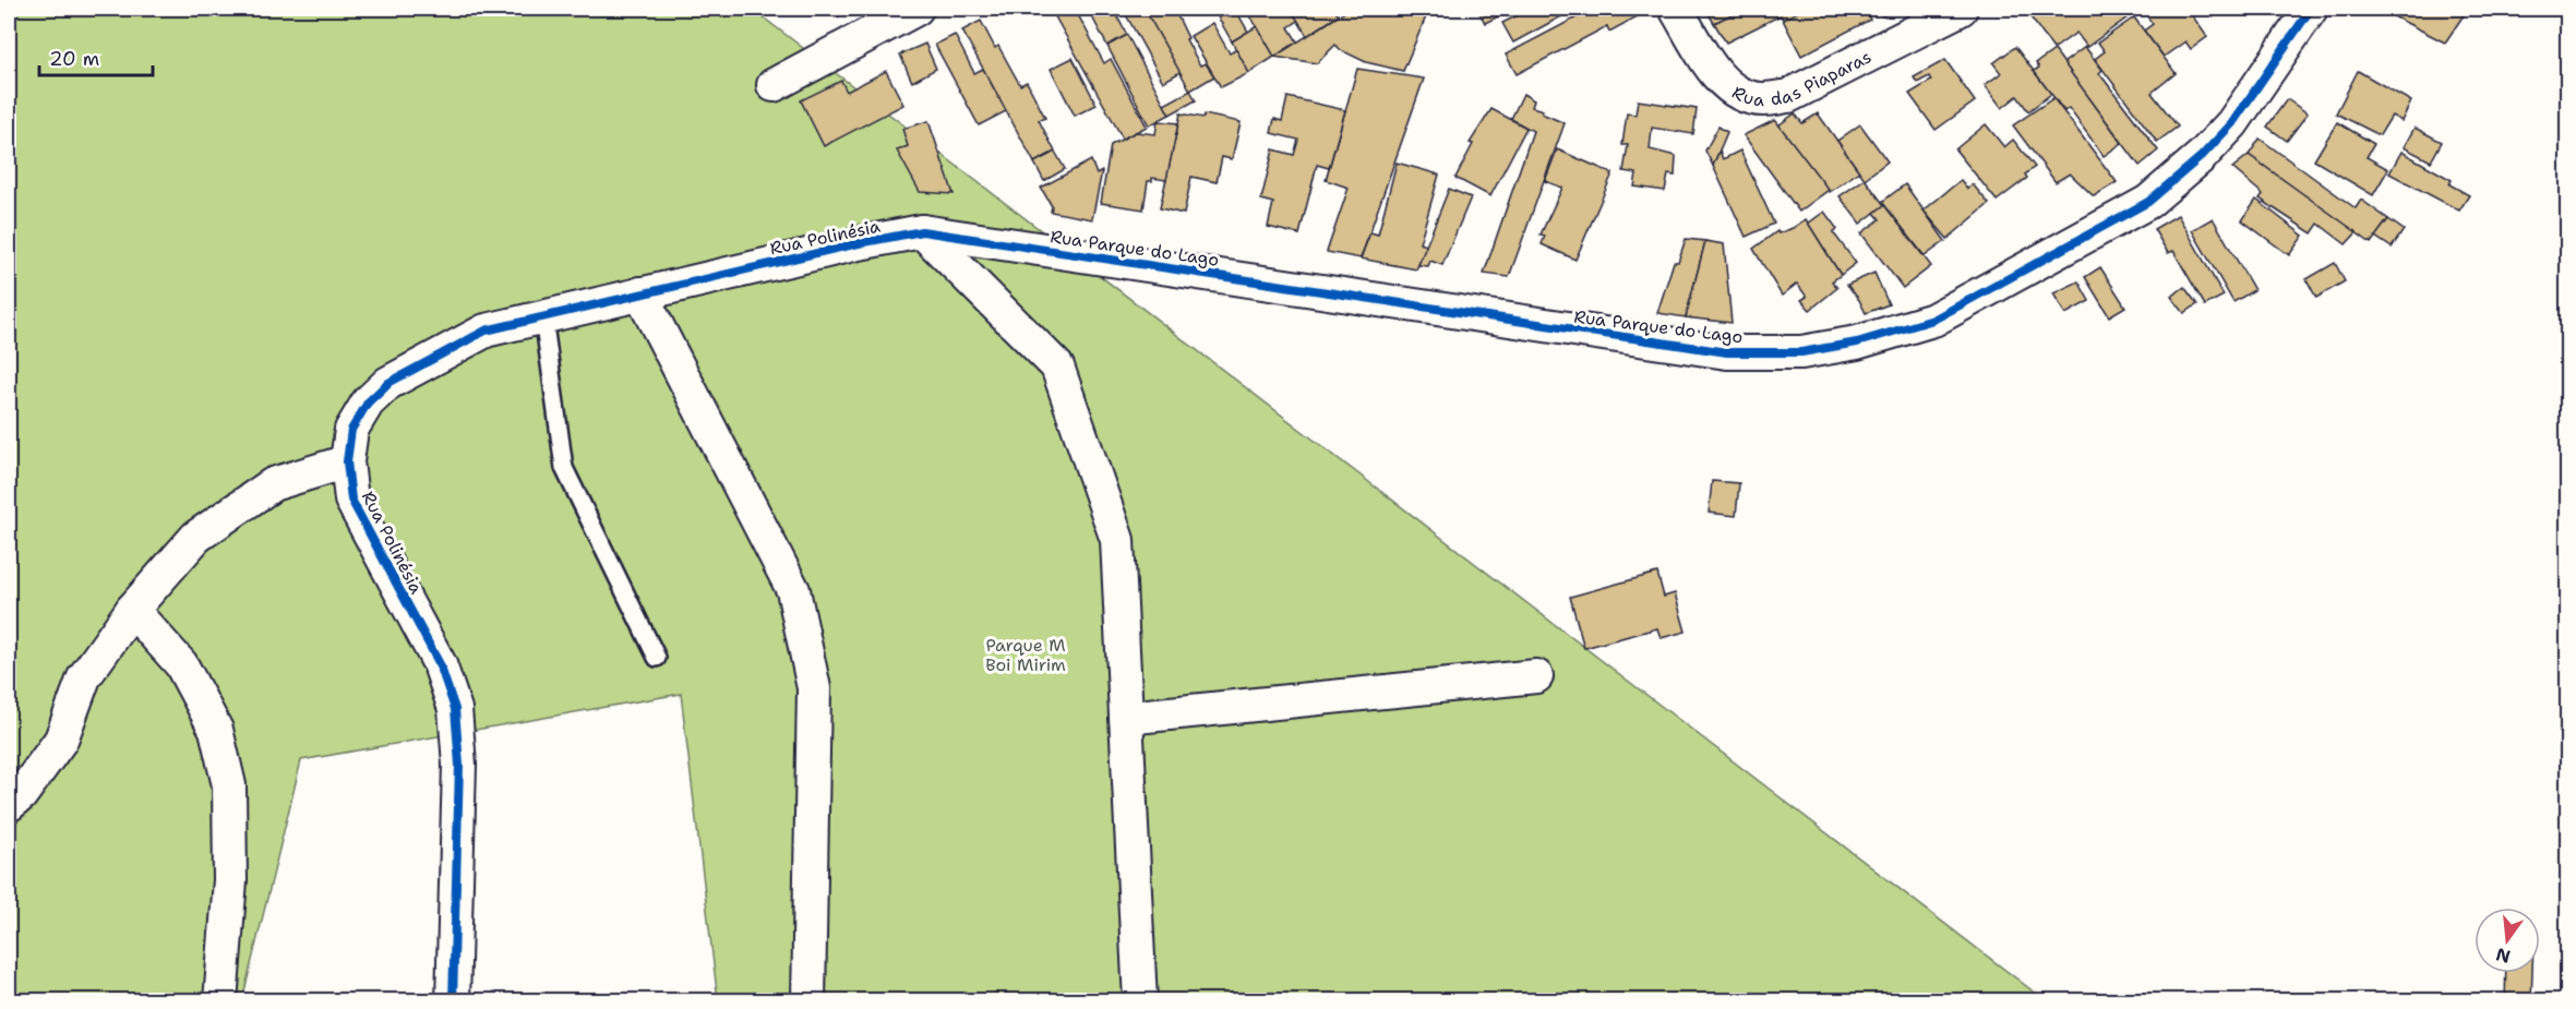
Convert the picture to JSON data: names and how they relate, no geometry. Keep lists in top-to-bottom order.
{
  "streets": {
    "street": ["Rua das Piaparas", "Rua Polinésia", "Rua Parque do Lago"]
  },
  "crossings": [
    ["Rua Polinésia", "Rua Parque do Lago"]
  ],
  "parks": ["Parque M Boi Mirim"],
  "scale_bar": "20 m",
  "north": "bottom"
}
